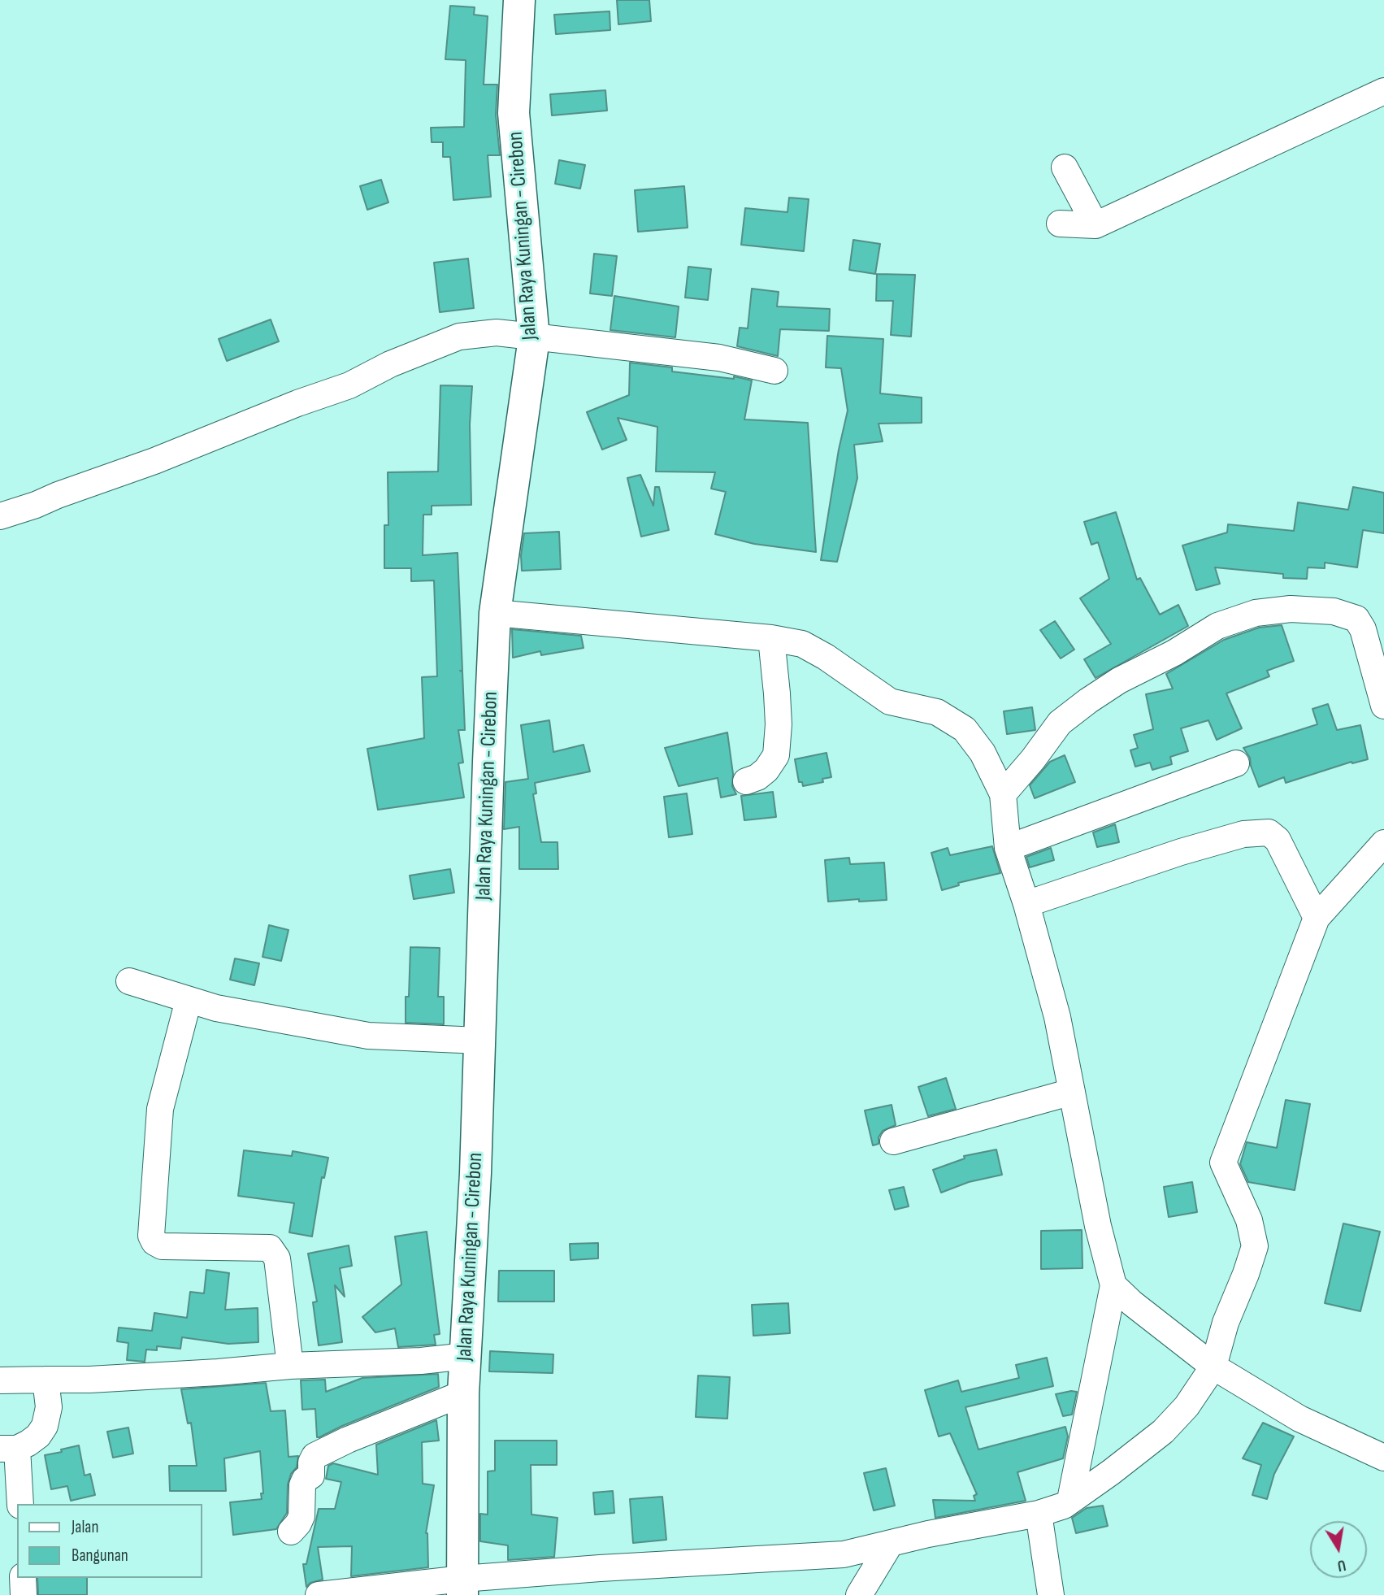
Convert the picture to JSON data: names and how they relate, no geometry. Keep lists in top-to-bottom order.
{
  "streets": {
    "highway": ["Jalan Raya Kuningan - Cirebon"]
  },
  "legend": ["Jalan", "Bangunan"],
  "north": "bottom"
}
